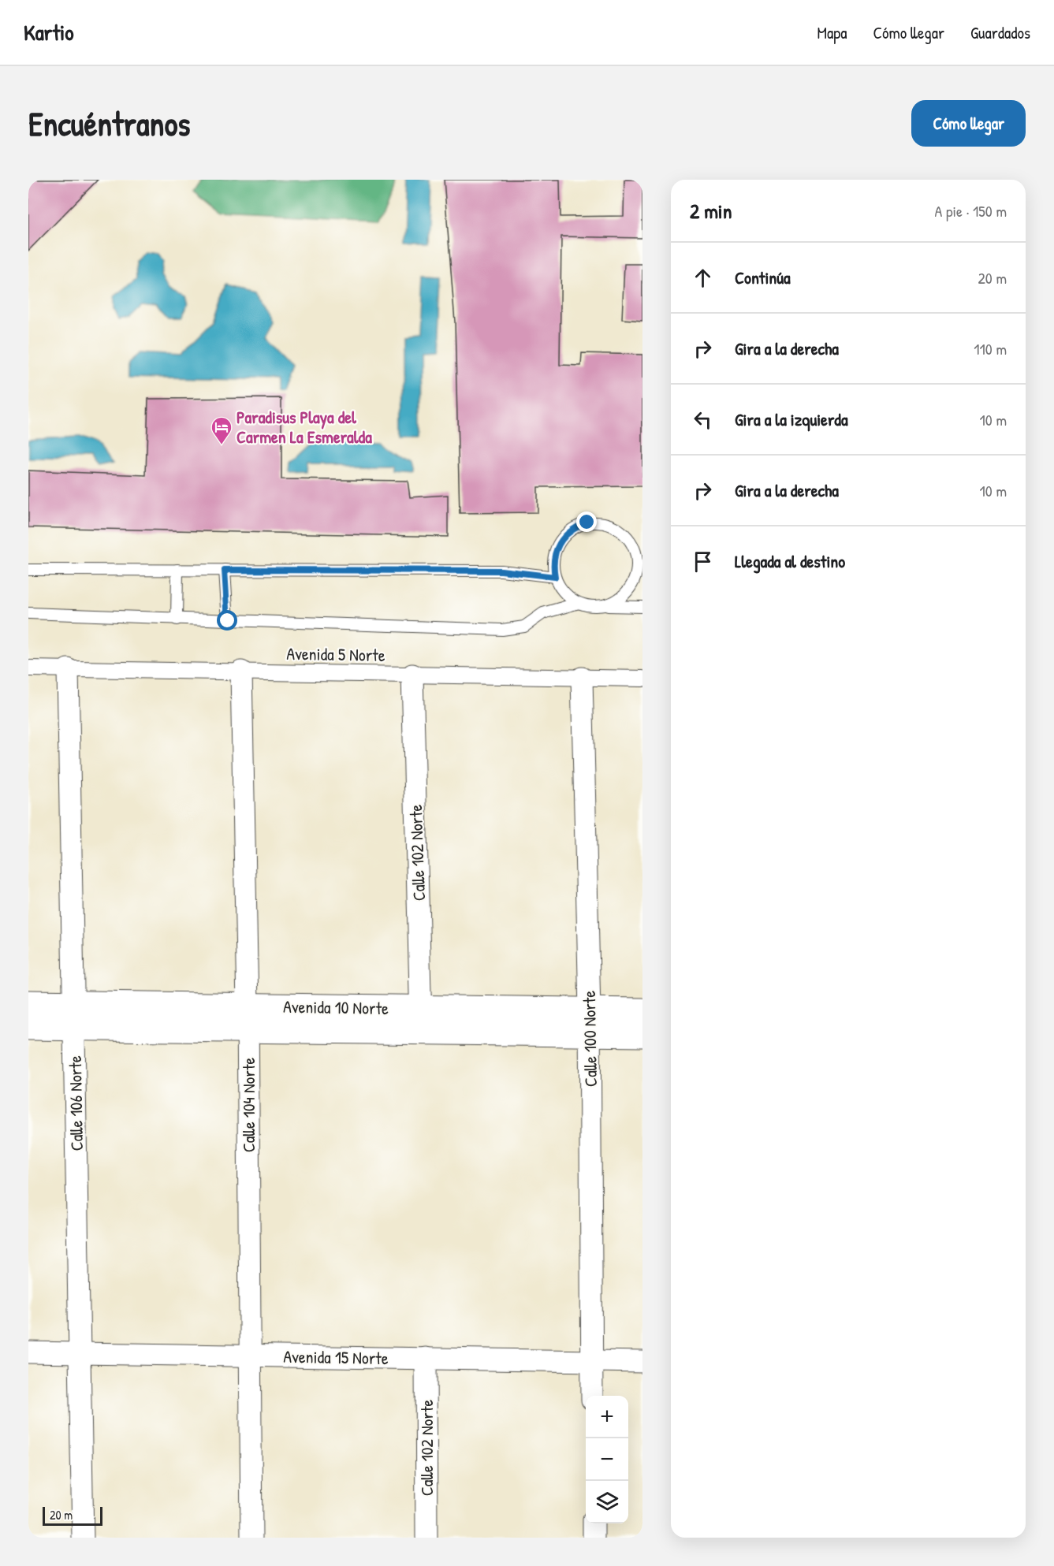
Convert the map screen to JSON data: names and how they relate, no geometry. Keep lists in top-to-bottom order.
{
  "streets": {
    "street": [
      "Avenida 5 Norte",
      "Calle 102 Norte",
      "Avenida 10 Norte",
      "Calle 100 Norte",
      "Calle 106 Norte",
      "Calle 104 Norte",
      "Avenida 15 Norte"
    ]
  },
  "crossings": [
    ["Avenida 5 Norte", "Calle 102 Norte"],
    ["Avenida 5 Norte", "Calle 100 Norte"],
    ["Avenida 5 Norte", "Calle 106 Norte"],
    ["Avenida 5 Norte", "Calle 104 Norte"],
    ["Calle 102 Norte", "Avenida 10 Norte"],
    ["Calle 102 Norte", "Avenida 15 Norte"],
    ["Avenida 10 Norte", "Calle 100 Norte"],
    ["Avenida 10 Norte", "Calle 106 Norte"],
    ["Avenida 10 Norte", "Calle 104 Norte"],
    ["Calle 100 Norte", "Avenida 15 Norte"],
    ["Calle 106 Norte", "Avenida 15 Norte"],
    ["Calle 104 Norte", "Avenida 15 Norte"]
  ],
  "places": {
    "hotel": ["Paradisus Playa del Carmen La Esmeralda"]
  },
  "scale_bar": "20 m",
  "page": {
    "header": "Kartio",
    "nav": ["Mapa", "Cómo llegar", "Guardados"],
    "buttons": "Cómo llegar",
    "title": "Encuéntranos",
    "heading": ["2 min", "A pie · 150 m"],
    "list": [
      ["Continúa", "20 m"],
      ["Gira a la derecha", "110 m"],
      ["Gira a la izquierda", "10 m"],
      ["Gira a la derecha", "10 m"],
      "Llegada al destino"
    ],
    "map_buttons": ["+", "−"],
    "scale": "20 m"
  }
}
